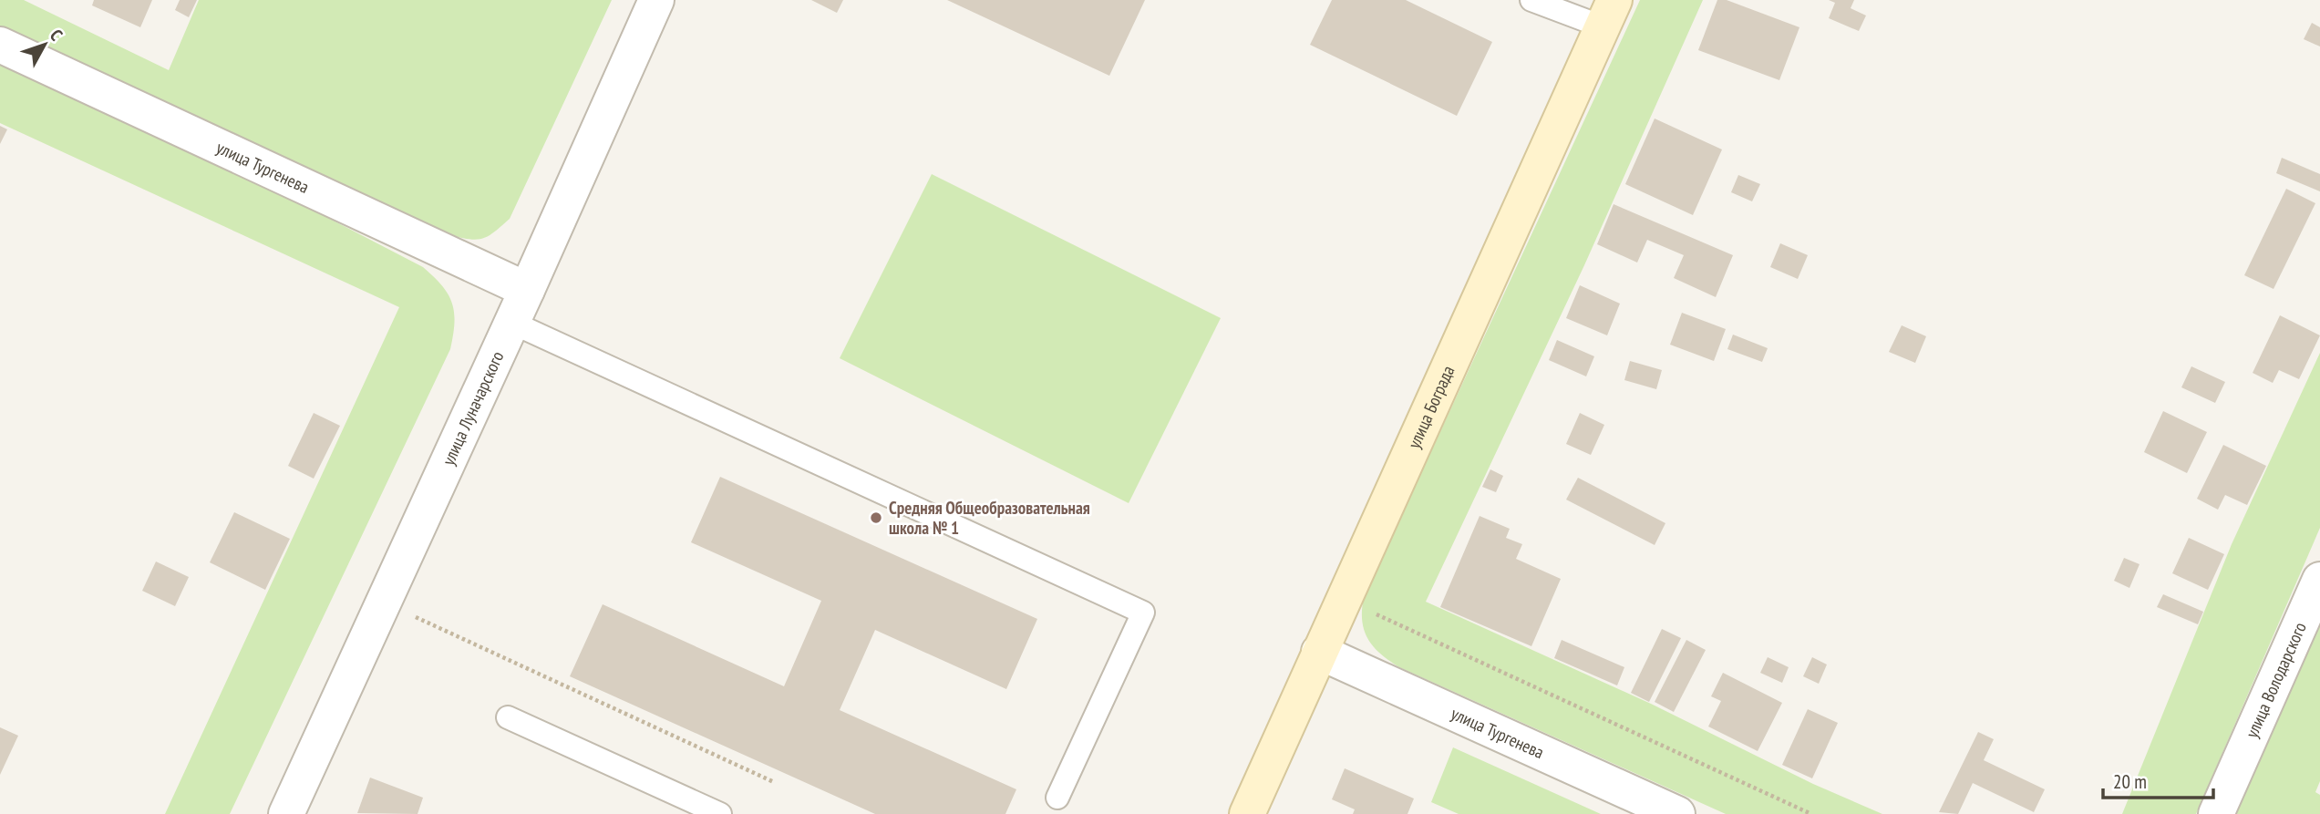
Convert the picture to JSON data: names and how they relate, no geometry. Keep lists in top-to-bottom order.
{
  "streets": {
    "street": [
      "улица Тургенева",
      "улица Бограда",
      "улица Луначарского",
      "улица Володарского"
    ]
  },
  "crossings": [
    ["улица Тургенева", "улица Бограда"],
    ["улица Тургенева", "улица Луначарского"]
  ],
  "places": ["Средняя Общеобразовательная школа № 1"],
  "scale_bar": "20 m",
  "north": "top right"
}
